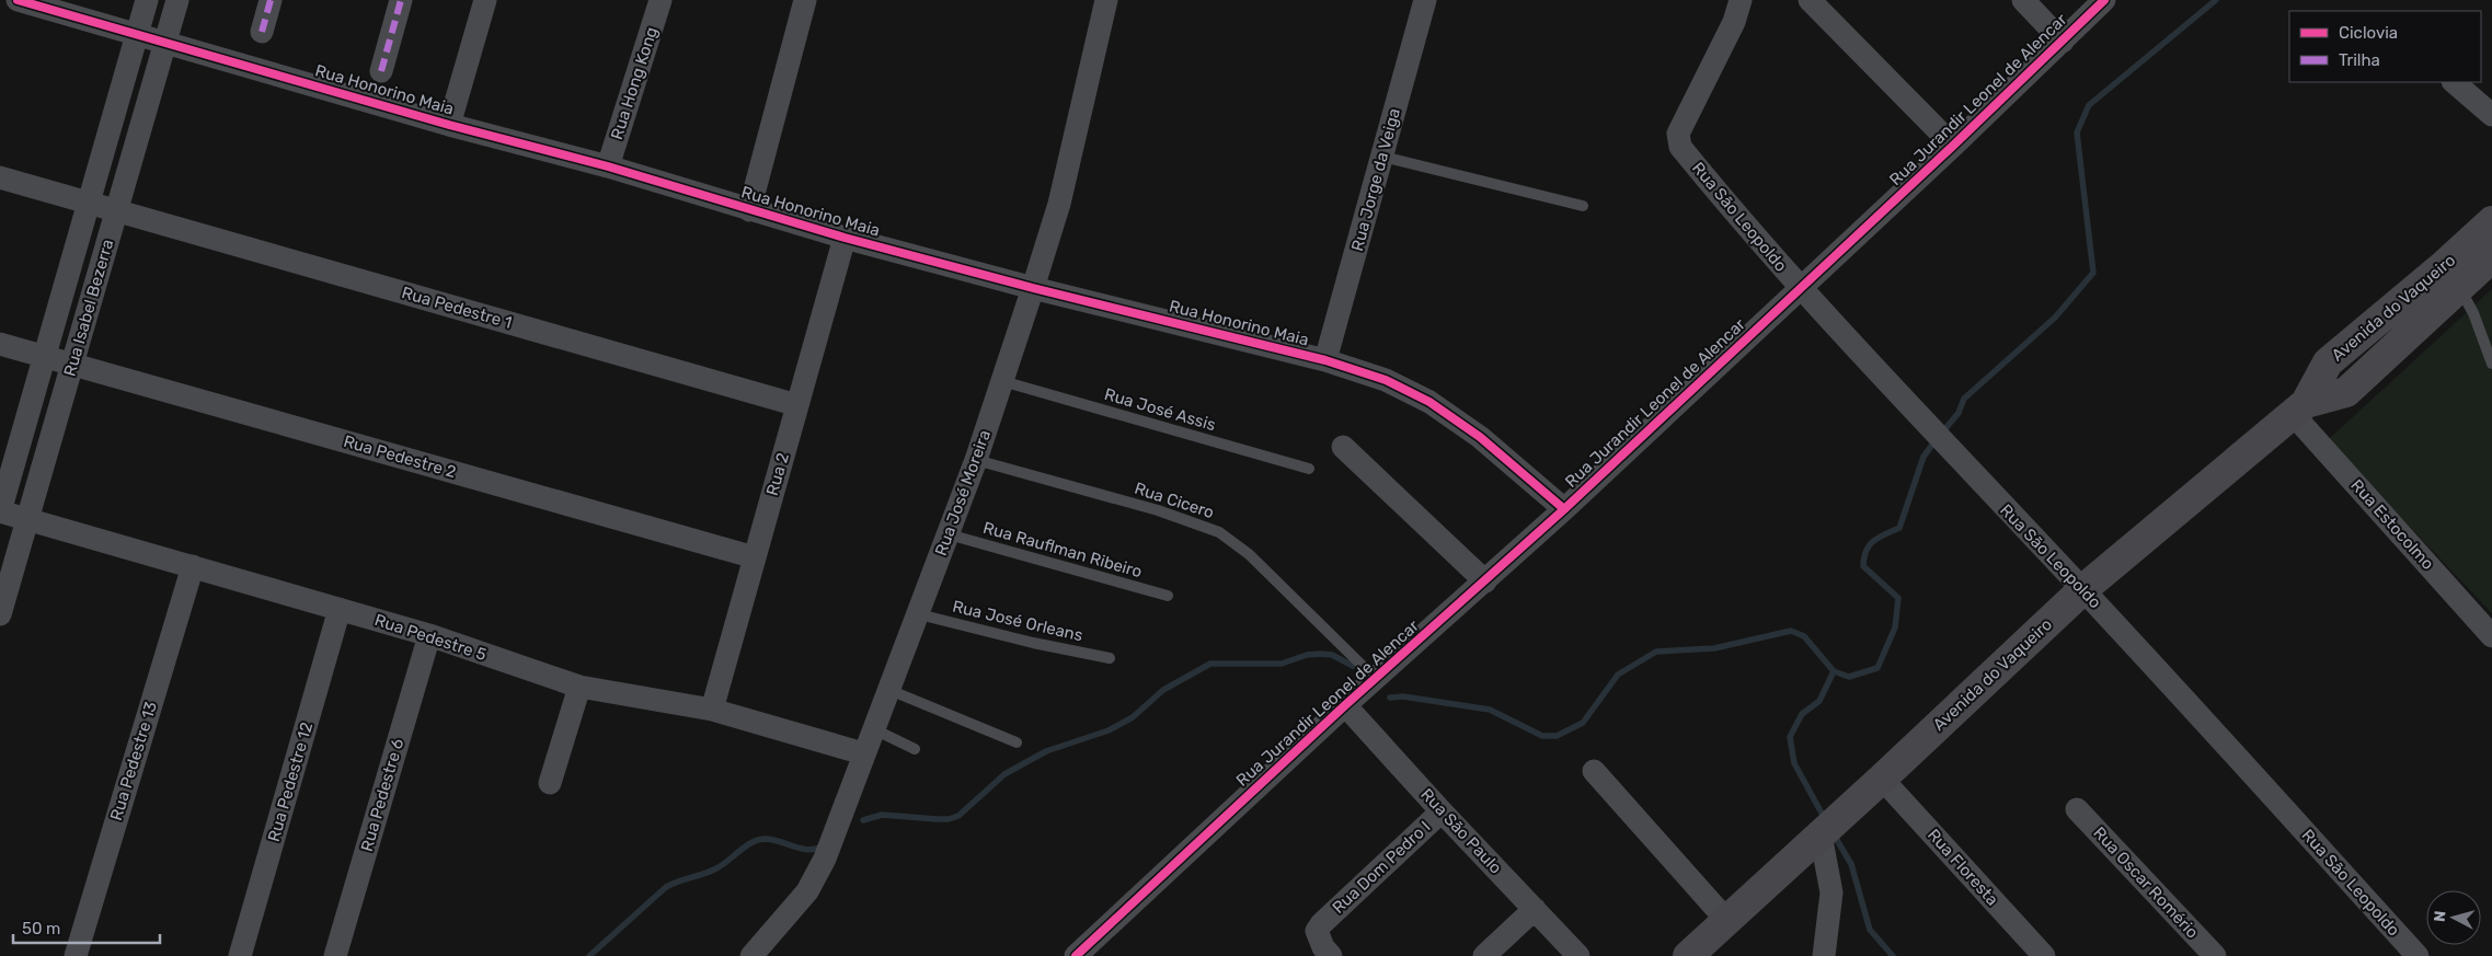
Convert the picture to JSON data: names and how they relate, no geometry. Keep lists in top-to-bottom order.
{
  "streets": {
    "street": [
      "Rua Hong Kong",
      "Rua Honorino Maia",
      "Rua Jurandir Leonel de Alencar",
      "Rua Jorge da Veiga",
      "Rua São Leopoldo",
      "Rua Isabel Bezerra",
      "Rua Pedestre 1",
      "Avenida do Vaqueiro",
      "Rua Pedestre 2",
      "Rua 2",
      "Rua José Moreira",
      "Rua Estocolmo",
      "Rua Pedestre 5",
      "Rua Pedestre 13",
      "Rua Pedestre 12",
      "Rua Pedestre 6",
      "Rua São Paulo",
      "Rua Dom Pedro I",
      "Rua Floresta",
      "Rua Oscar Romério"
    ],
    "lane": [
      "Rua José Assis",
      "Rua Cicero",
      "Rua Rauflman Ribeiro",
      "Rua José Orleans"
    ]
  },
  "crossings": [
    ["Rua Hong Kong", "Rua Honorino Maia"],
    ["Rua Honorino Maia", "Rua Jurandir Leonel de Alencar"],
    ["Rua Honorino Maia", "Rua Jorge da Veiga"],
    ["Rua Honorino Maia", "Rua Isabel Bezerra"],
    ["Rua Honorino Maia", "Rua 2"],
    ["Rua Honorino Maia", "Rua José Moreira"],
    ["Rua Jurandir Leonel de Alencar", "Rua São Leopoldo"],
    ["Rua Jurandir Leonel de Alencar", "Rua Cicero"],
    ["Rua Jurandir Leonel de Alencar", "Rua São Paulo"],
    ["Rua São Leopoldo", "Avenida do Vaqueiro"],
    ["Rua Isabel Bezerra", "Rua Pedestre 1"],
    ["Rua Isabel Bezerra", "Rua Pedestre 2"],
    ["Rua Isabel Bezerra", "Rua Pedestre 5"],
    ["Rua Pedestre 1", "Rua 2"],
    ["Avenida do Vaqueiro", "Rua Estocolmo"],
    ["Avenida do Vaqueiro", "Rua Floresta"],
    ["Rua José Assis", "Rua José Moreira"],
    ["Rua Pedestre 2", "Rua 2"],
    ["Rua 2", "Rua Pedestre 5"],
    ["Rua José Moreira", "Rua Cicero"],
    ["Rua José Moreira", "Rua Rauflman Ribeiro"],
    ["Rua José Moreira", "Rua José Orleans"],
    ["Rua José Moreira", "Rua Pedestre 5"],
    ["Rua Pedestre 5", "Rua Pedestre 13"],
    ["Rua Pedestre 5", "Rua Pedestre 12"],
    ["Rua Pedestre 5", "Rua Pedestre 6"],
    ["Rua São Paulo", "Rua Dom Pedro I"]
  ],
  "legend": ["Ciclovia", "Trilha"],
  "scale_bar": "50 m",
  "north": "left"
}
